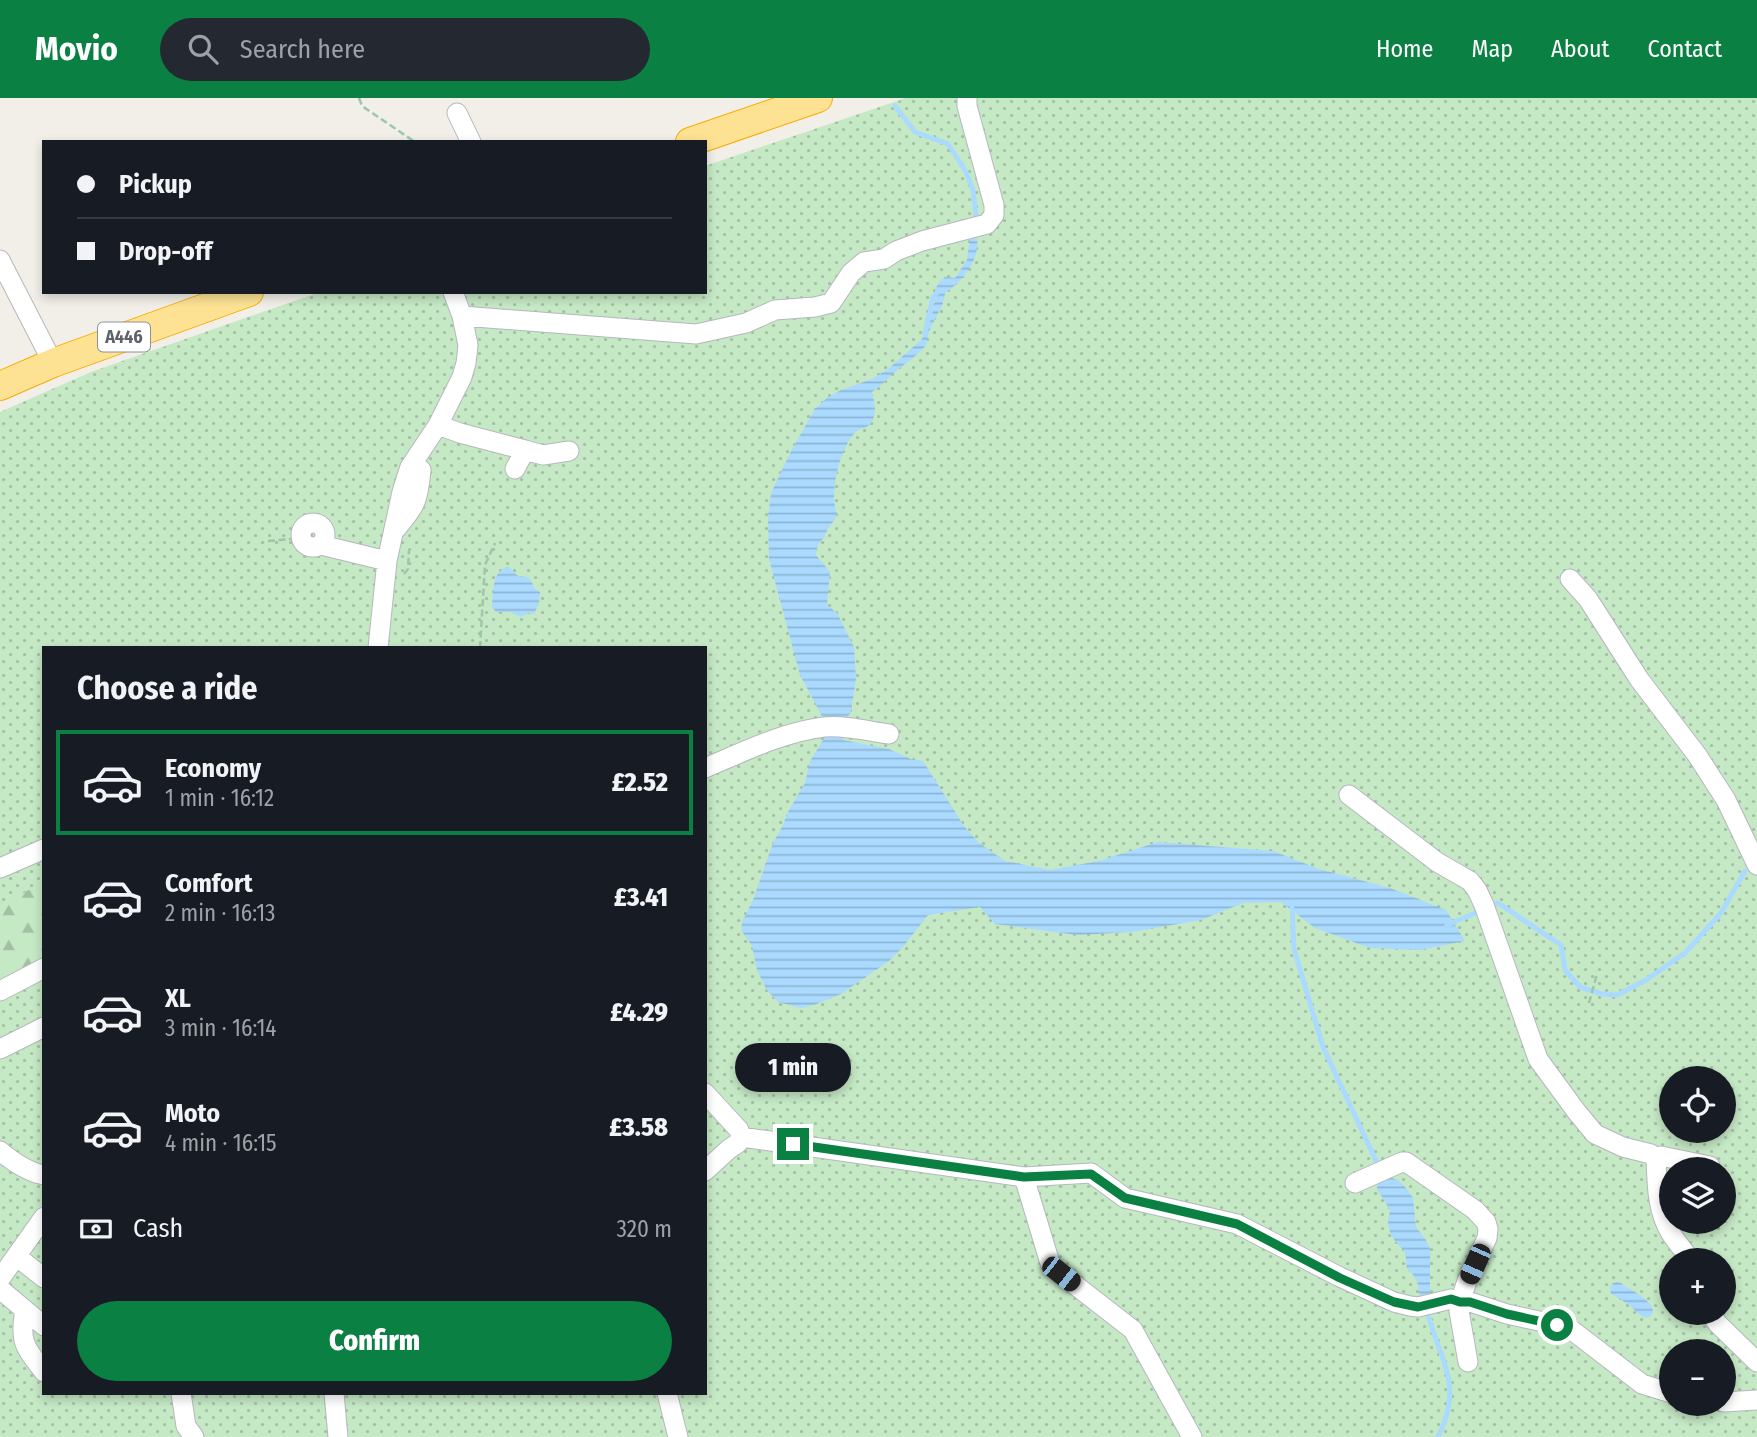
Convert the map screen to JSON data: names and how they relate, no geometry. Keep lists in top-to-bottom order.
{
  "streets": {
    "highway": ["A446"]
  },
  "page": {
    "header": "Movio",
    "search": "Search here",
    "nav": [
      "Home",
      "Map",
      "About",
      "Contact"
    ],
    "banner": ["Pickup", "Drop-off"],
    "heading": "Choose a ride",
    "list": [
      {
        "name": "Economy",
        "note": "1 min · 16:12",
        "value": "£2.52"
      },
      {
        "name": "Comfort",
        "note": "2 min · 16:13",
        "value": "£3.41"
      },
      {
        "name": "XL",
        "note": "3 min · 16:14",
        "value": "£4.29"
      },
      {
        "name": "Moto",
        "note": "4 min · 16:15",
        "value": "£3.58"
      }
    ],
    "bubble": "1 min",
    "map_buttons": ["+", "−"],
    "pay": ["Cash", "320 m"],
    "buttons": "Confirm"
  }
}
